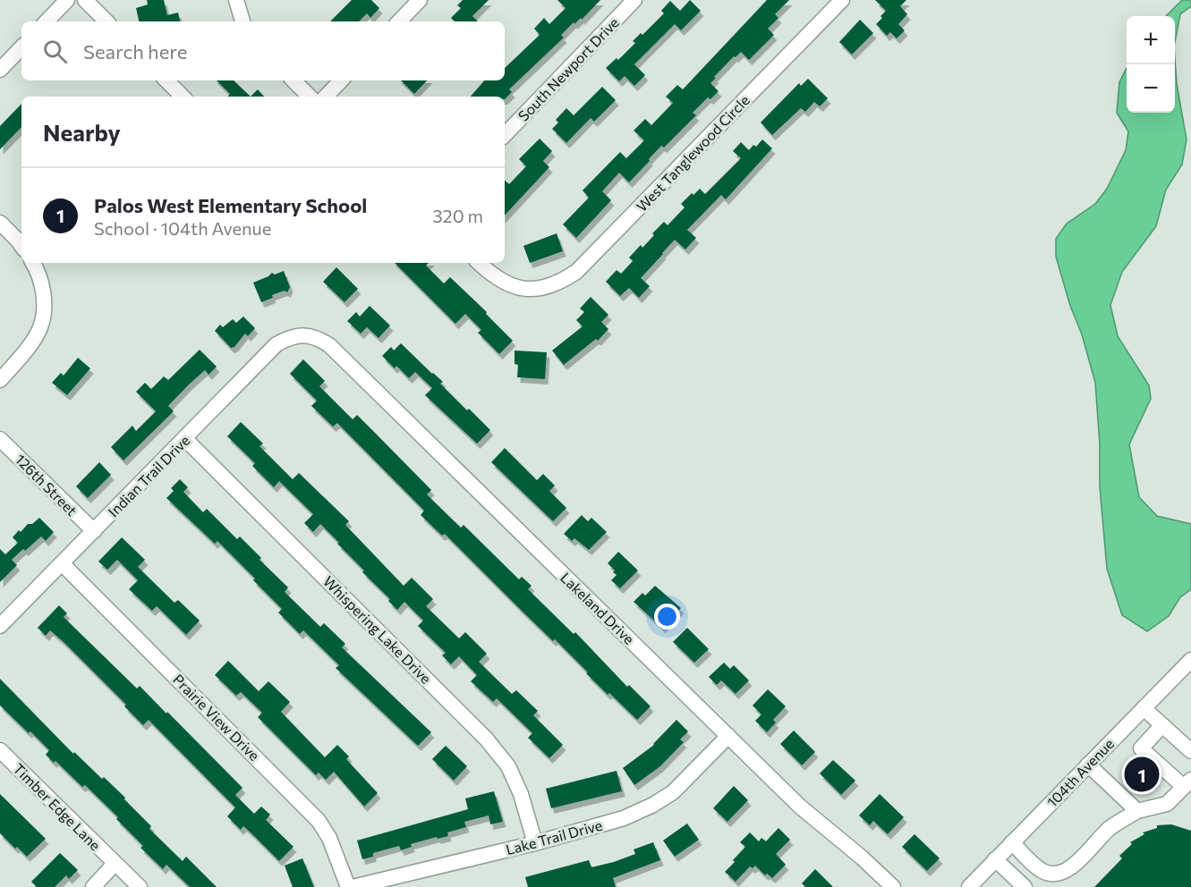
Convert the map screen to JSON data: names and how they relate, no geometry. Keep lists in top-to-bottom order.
{
  "streets": {
    "street": [
      "South Newport Drive",
      "West Tanglewood Circle",
      "Indian Trail Drive",
      "126th Street",
      "Lakeland Drive",
      "Whispering Lake Drive",
      "Prairie View Drive",
      "104th Avenue",
      "Timber Edge Lane",
      "Lake Trail Drive"
    ]
  },
  "crossings": [
    ["Indian Trail Drive", "126th Street"],
    ["Indian Trail Drive", "Lakeland Drive"],
    ["Indian Trail Drive", "Whispering Lake Drive"],
    ["Indian Trail Drive", "Prairie View Drive"],
    ["Lakeland Drive", "Lake Trail Drive"],
    ["Whispering Lake Drive", "Lake Trail Drive"]
  ],
  "page": {
    "map_buttons": ["+", "−"],
    "search": "Search here",
    "heading": "Nearby",
    "list": [
      {
        "mark": "1",
        "name": "Palos West Elementary School",
        "note": "School · 104th Avenue",
        "value": "320 m"
      }
    ],
    "pins": "1"
  }
}
